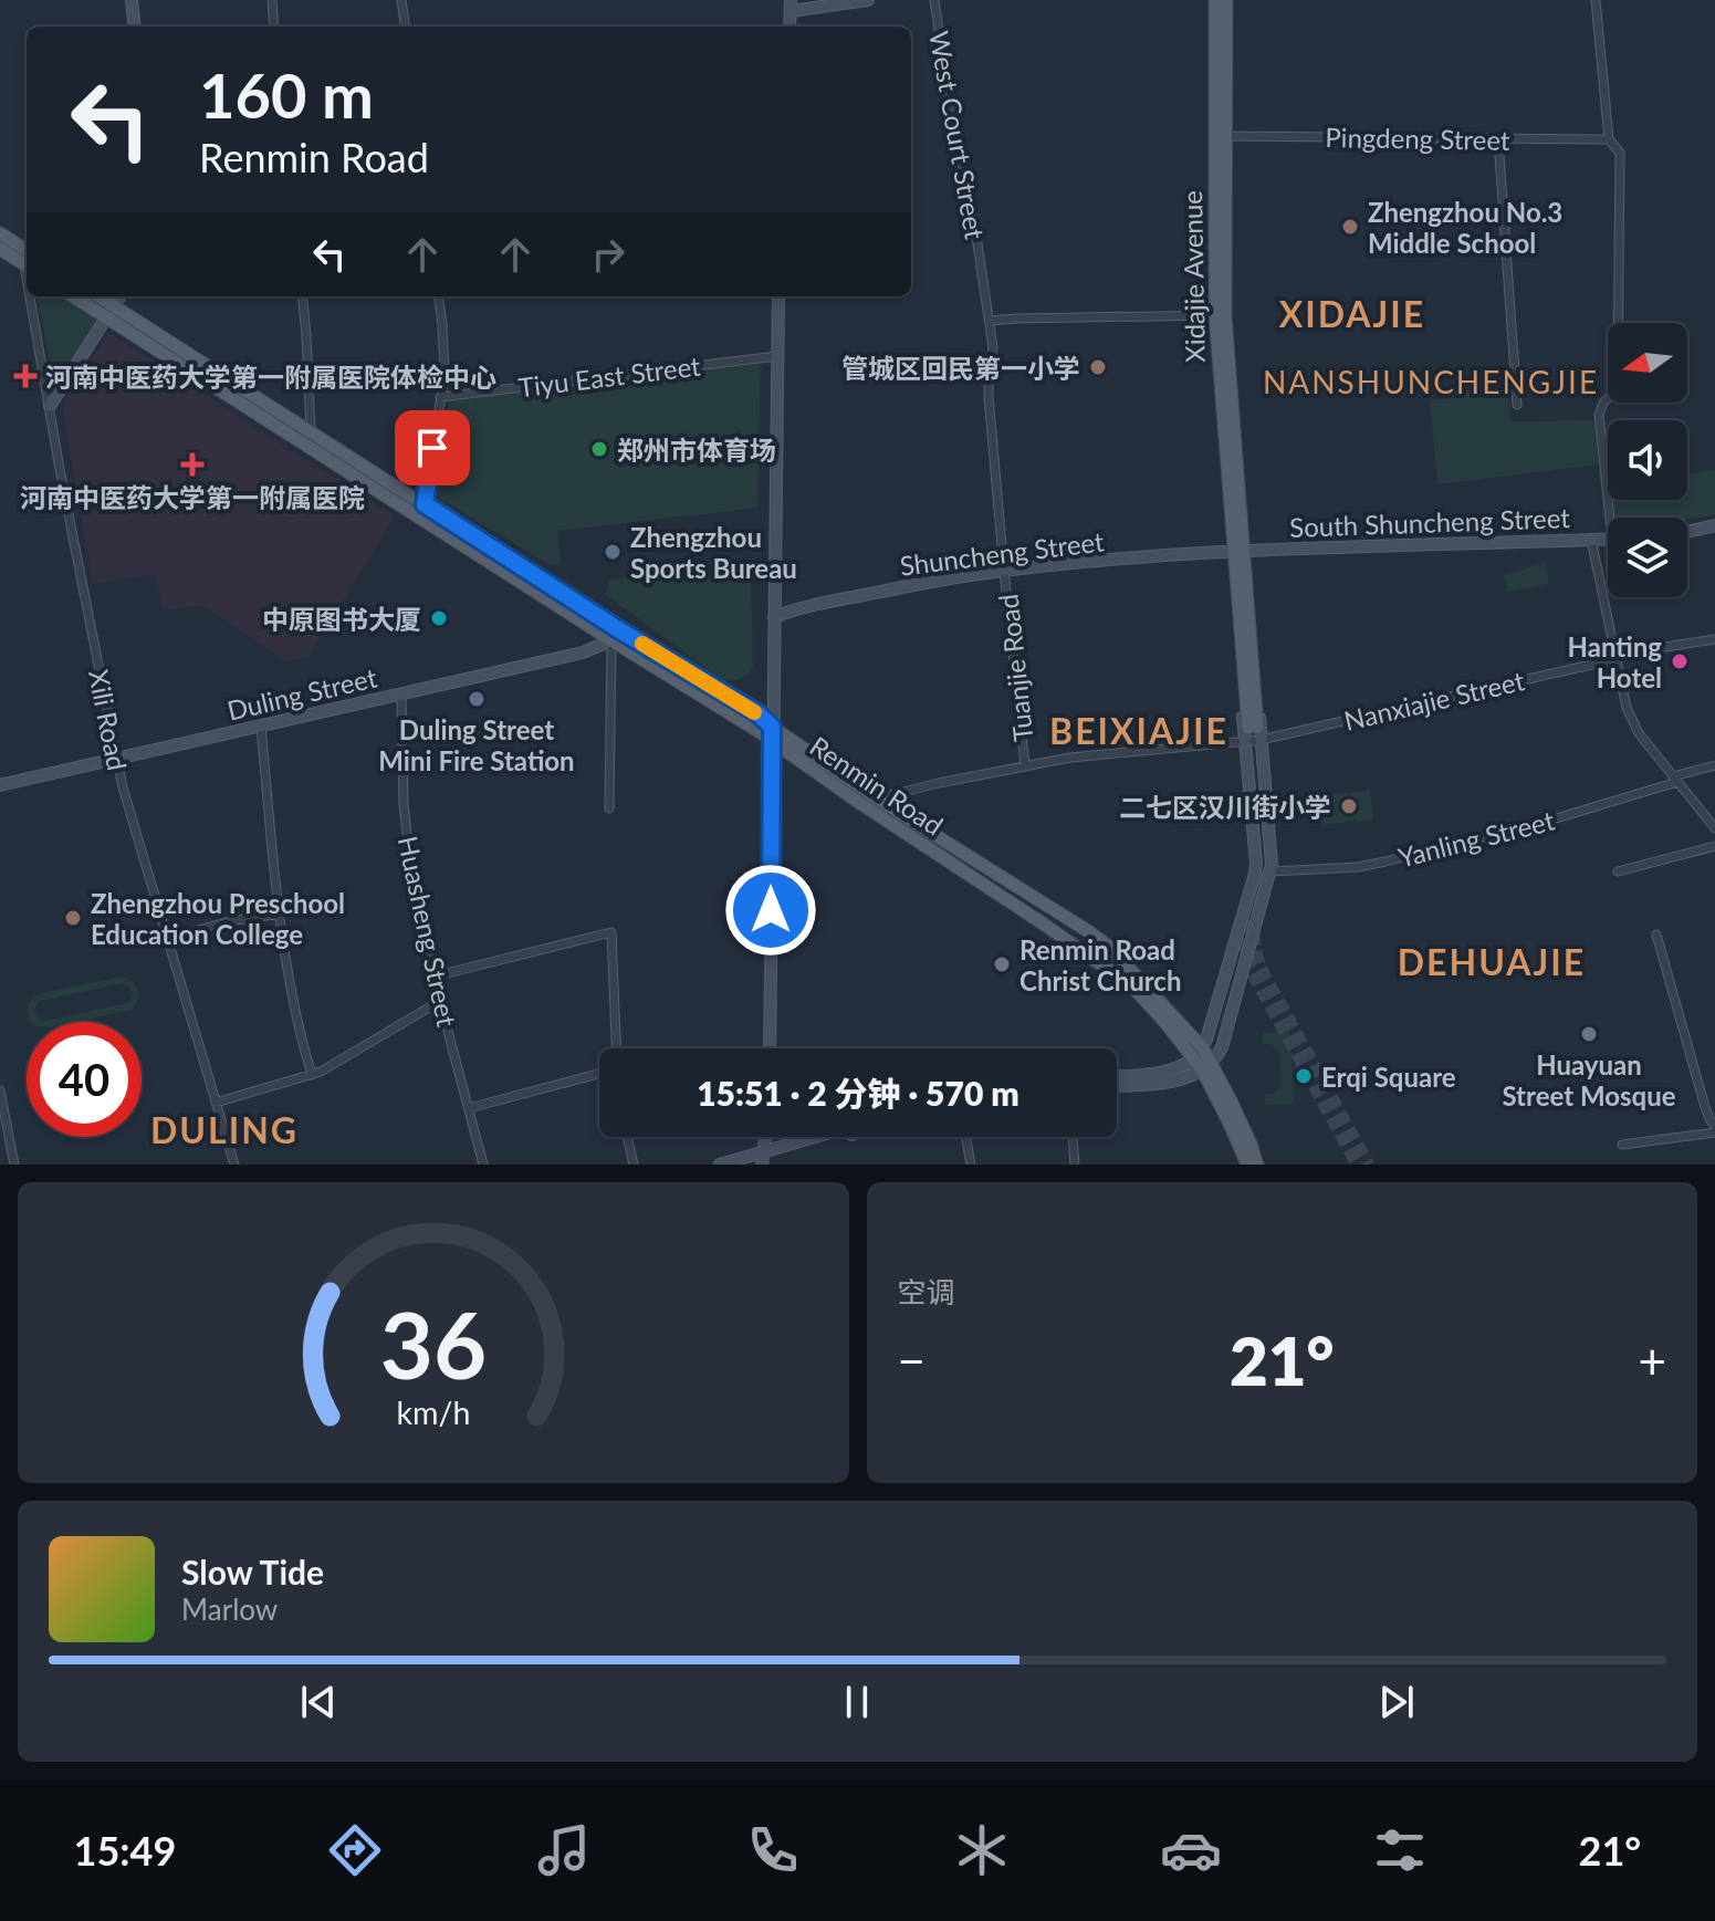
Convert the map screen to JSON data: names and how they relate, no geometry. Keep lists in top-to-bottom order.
{
  "streets": {
    "main road": ["Xidajie Avenue", "Renmin Road"],
    "street": [
      "West Court Street",
      "Pingdeng Street",
      "Tiyu East Street",
      "South Shuncheng Street",
      "Shuncheng Street",
      "Tuanjie Road",
      "Duling Street",
      "Nanxiajie Street",
      "Xili Road",
      "Yanling Street",
      "Huasheng Street"
    ]
  },
  "crossings": [
    ["West Court Street", "Tuanjie Road"],
    ["Pingdeng Street", "Xidajie Avenue"],
    ["Xidajie Avenue", "South Shuncheng Street"],
    ["Xidajie Avenue", "Shuncheng Street"],
    ["Xidajie Avenue", "Nanxiajie Street"],
    ["Xidajie Avenue", "Renmin Road"],
    ["Xidajie Avenue", "Yanling Street"],
    ["South Shuncheng Street", "Shuncheng Street"],
    ["Shuncheng Street", "Tuanjie Road"],
    ["Tuanjie Road", "Nanxiajie Street"],
    ["Duling Street", "Xili Road"],
    ["Duling Street", "Renmin Road"],
    ["Duling Street", "Huasheng Street"],
    ["Nanxiajie Street", "Renmin Road"]
  ],
  "districts": [
    "XIDAJIE",
    "NANSHUNCHENGJIE",
    "BEIXIAJIE",
    "DEHUAJIE",
    "DULING"
  ],
  "places": {
    "other": [
      "Zhengzhou No.3 Middle School",
      "管城区回民第一小学",
      "郑州市体育场",
      "Zhengzhou Sports Bureau",
      "中原图书大厦",
      "Hanting Hotel",
      "Duling Street Mini Fire Station",
      "二七区汉川街小学",
      "Zhengzhou Preschool Education College",
      "Renmin Road Christ Church",
      "Huayuan Street Mosque",
      "Erqi Square"
    ],
    "health": ["河南中医药大学第一附属医院体检中心", "河南中医药大学第一附属医院"]
  },
  "north": "left",
  "page": {
    "turn": ["160 m", "Renmin Road"],
    "limit": "40",
    "trip": "15:51 · 2 分钟 · 570 m",
    "tile": "空调",
    "heat": ["−", "21°", "+"],
    "song": ["Slow Tide", "Marlow"],
    "tabs": ["15:49", "21°"],
    "gauge": ["36", "km/h"]
  }
}
